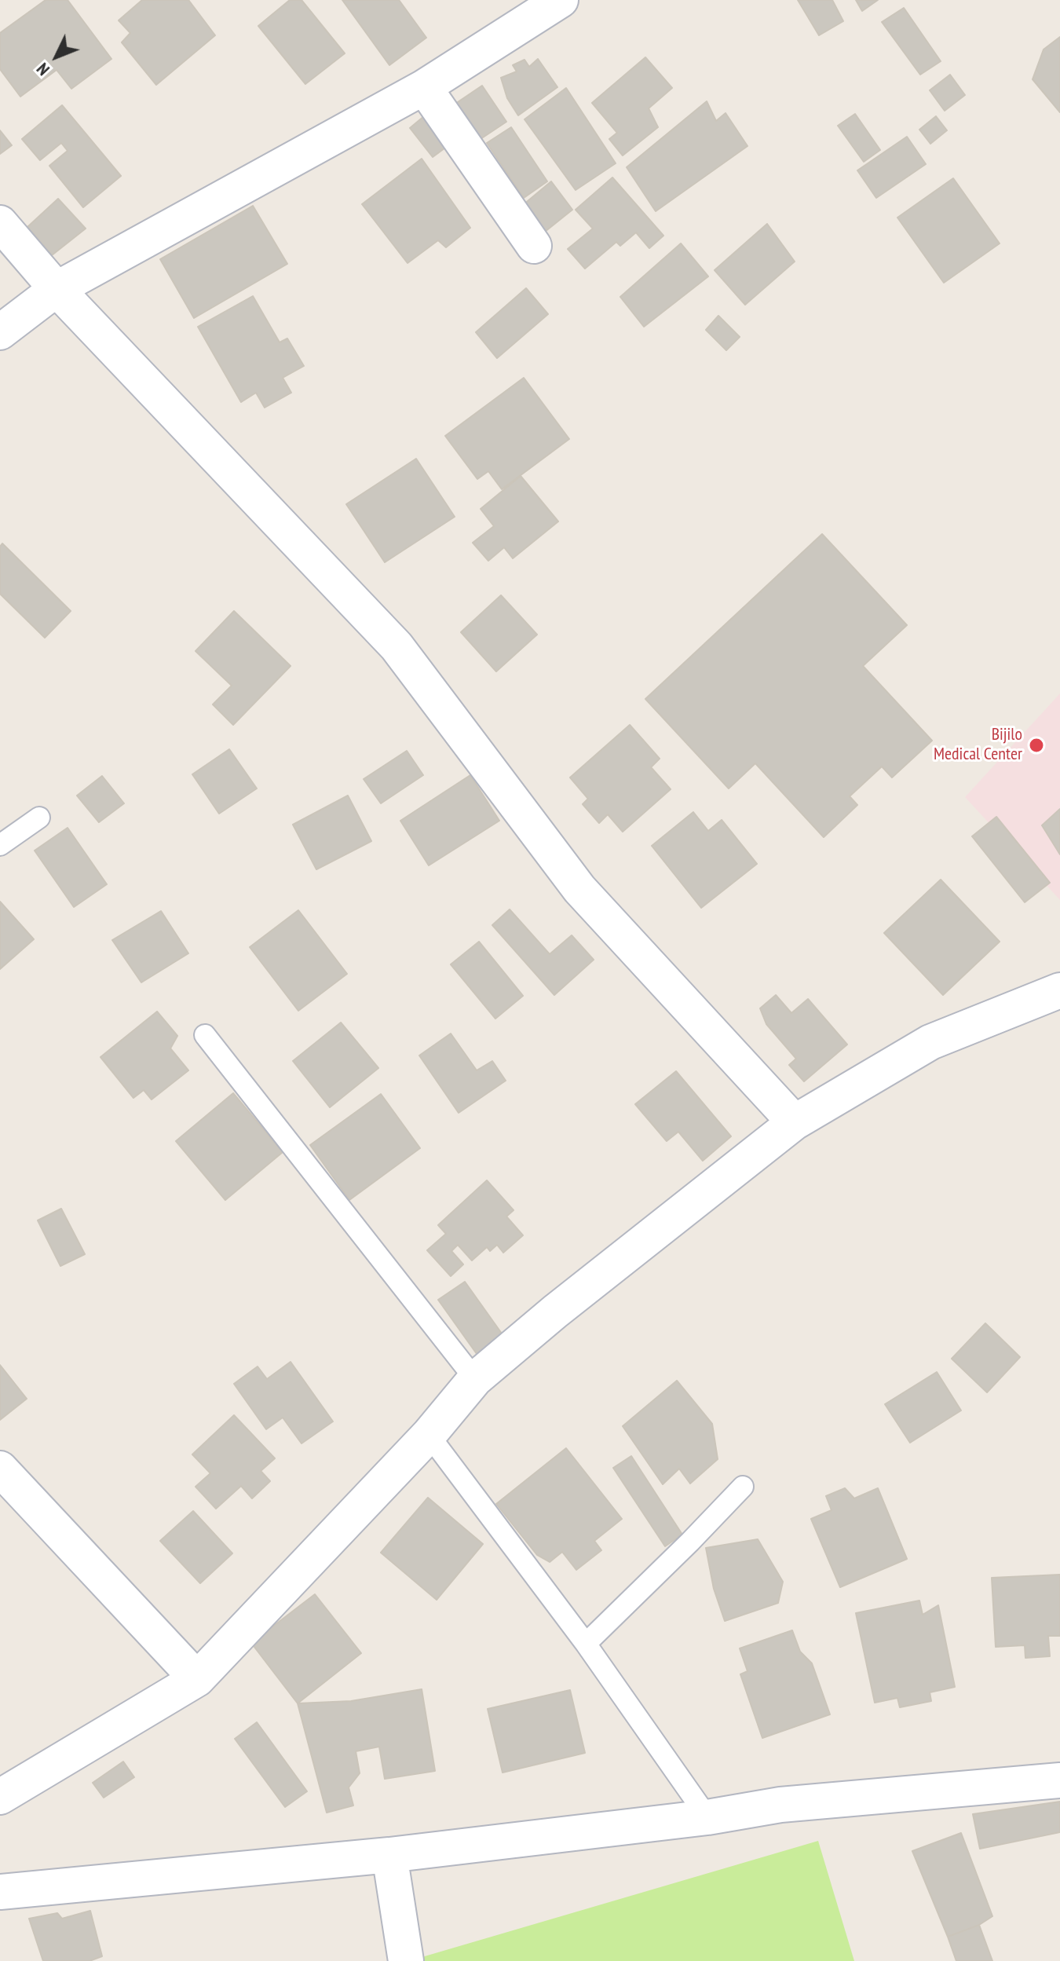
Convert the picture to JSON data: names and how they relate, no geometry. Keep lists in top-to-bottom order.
{
  "places": ["Bijilo Medical Center"],
  "north": "bottom left"
}
